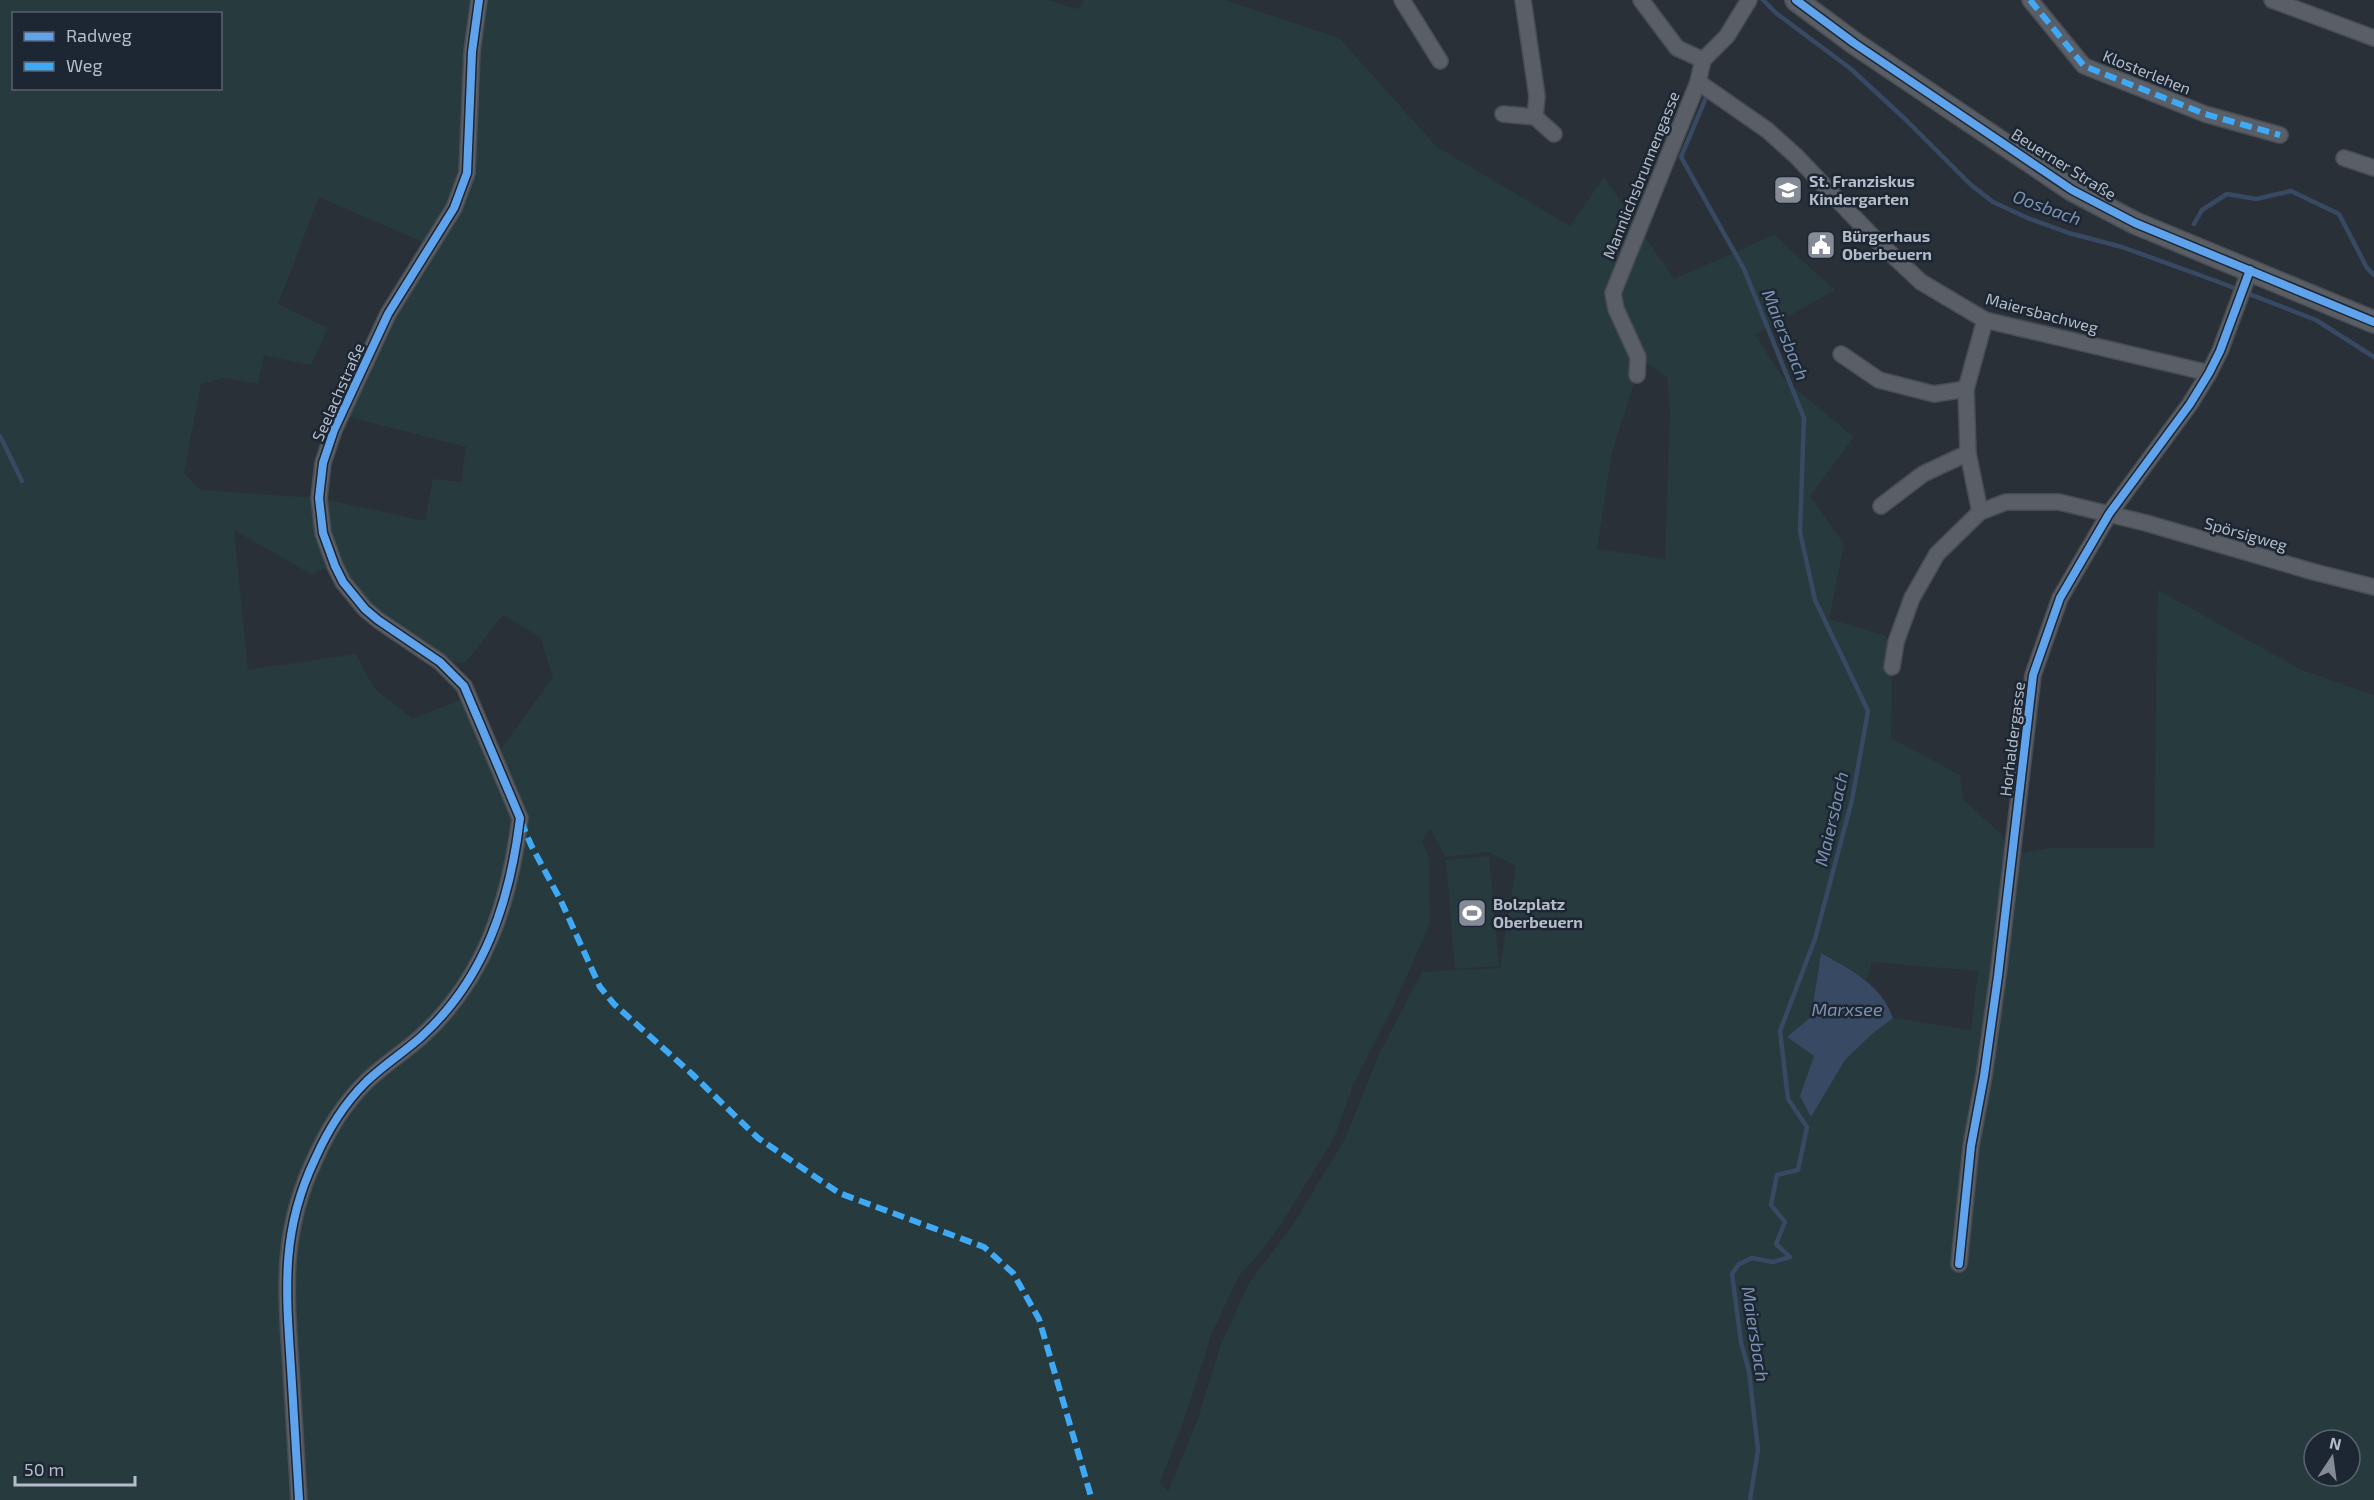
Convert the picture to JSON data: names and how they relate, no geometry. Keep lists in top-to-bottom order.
{
  "streets": {
    "main road": ["Beuerner Straße"],
    "street": [
      "Klosterlehen",
      "Mannlichsbrunnengasse",
      "Maiersbachweg",
      "Seelachstraße",
      "Spörsigweg",
      "Horhaldergasse"
    ]
  },
  "crossings": [
    ["Beuerner Straße", "Horhaldergasse"],
    ["Mannlichsbrunnengasse", "Maiersbachweg"],
    ["Maiersbachweg", "Horhaldergasse"],
    ["Spörsigweg", "Horhaldergasse"]
  ],
  "water": ["Oosbach", "Maiersbach", "Marxsee"],
  "places": {
    "school or university": ["St. Franziskus Kindergarten"],
    "public building": ["Bürgerhaus Oberbeuern"],
    "sports": ["Bolzplatz Oberbeuern"]
  },
  "legend": ["Radweg", "Weg"],
  "scale_bar": "50 m",
  "north": "top"
}
